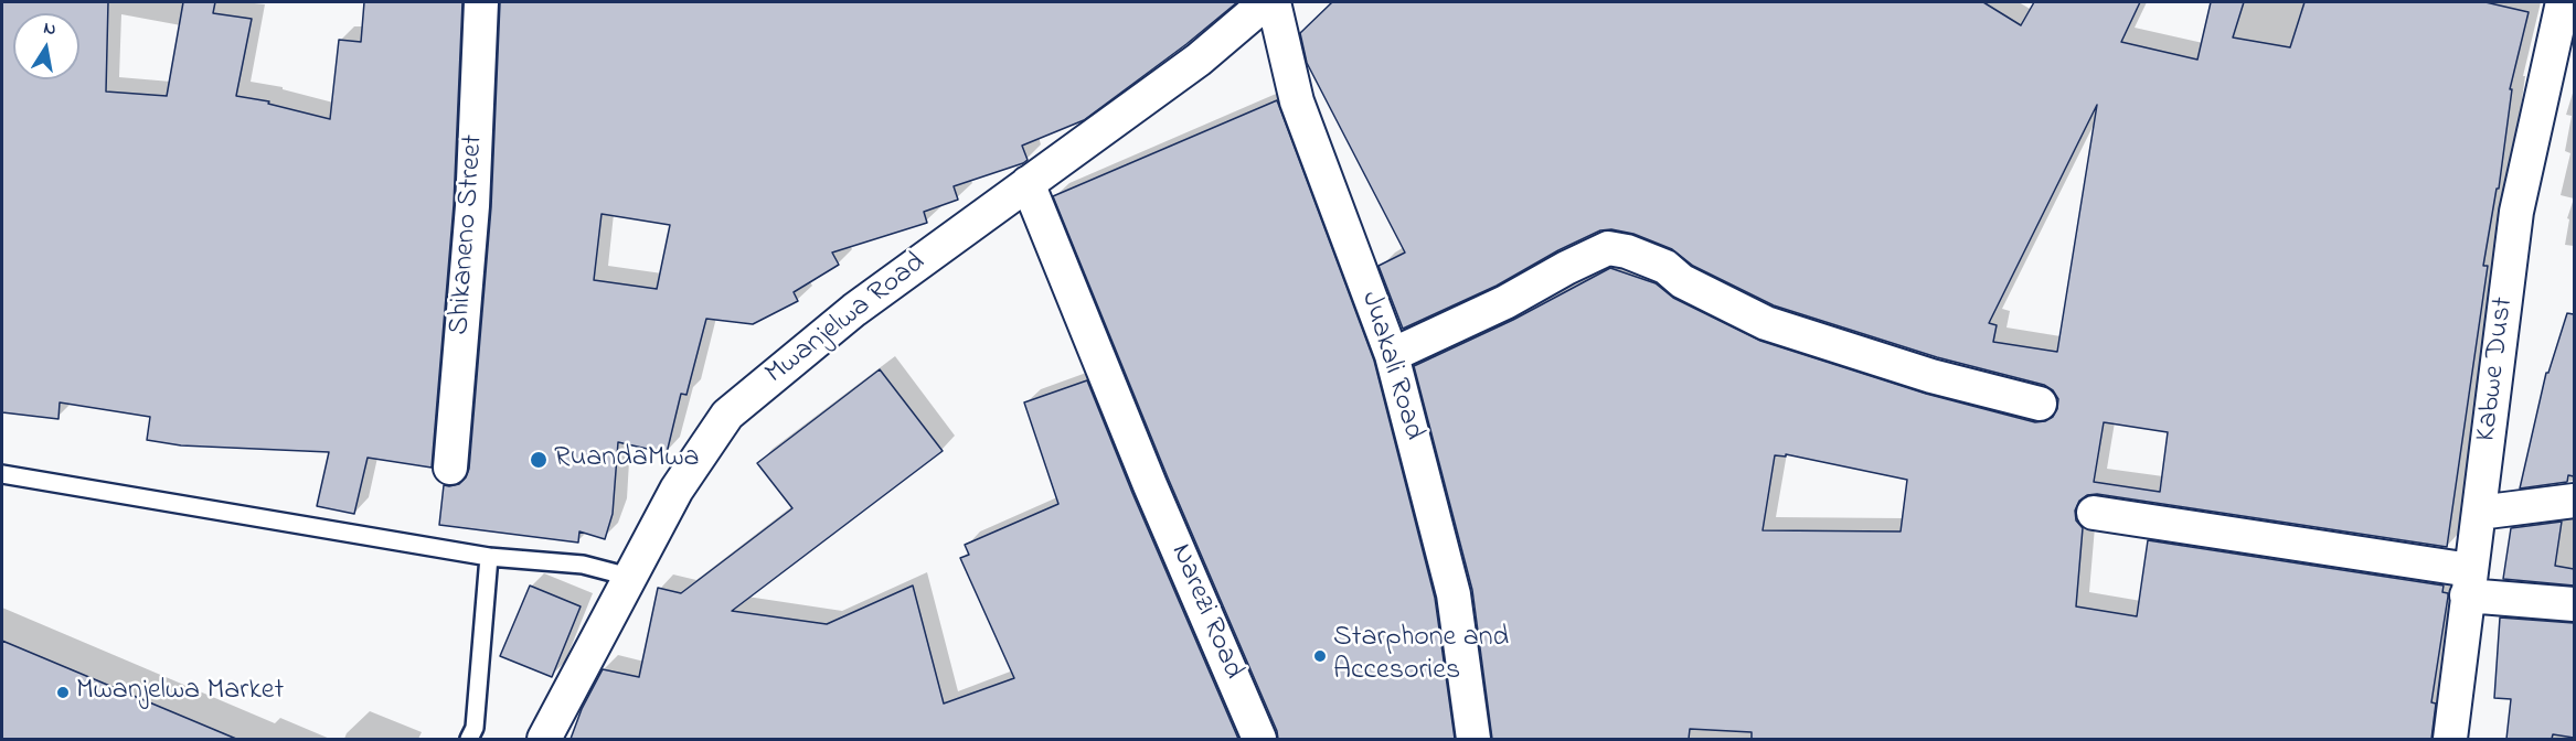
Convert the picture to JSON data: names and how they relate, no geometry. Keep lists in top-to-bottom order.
{
  "streets": {
    "street": [
      "Shikaneno Street",
      "Mwanjelwa Road",
      "Juakali Road",
      "Kabwe Dust",
      "Narezi Road"
    ]
  },
  "crossings": [
    ["Mwanjelwa Road", "Narezi Road"]
  ],
  "places": ["RuandaMwa", "Starphone and Accesories", "Mwanjelwa Market"],
  "north": "top"
}
